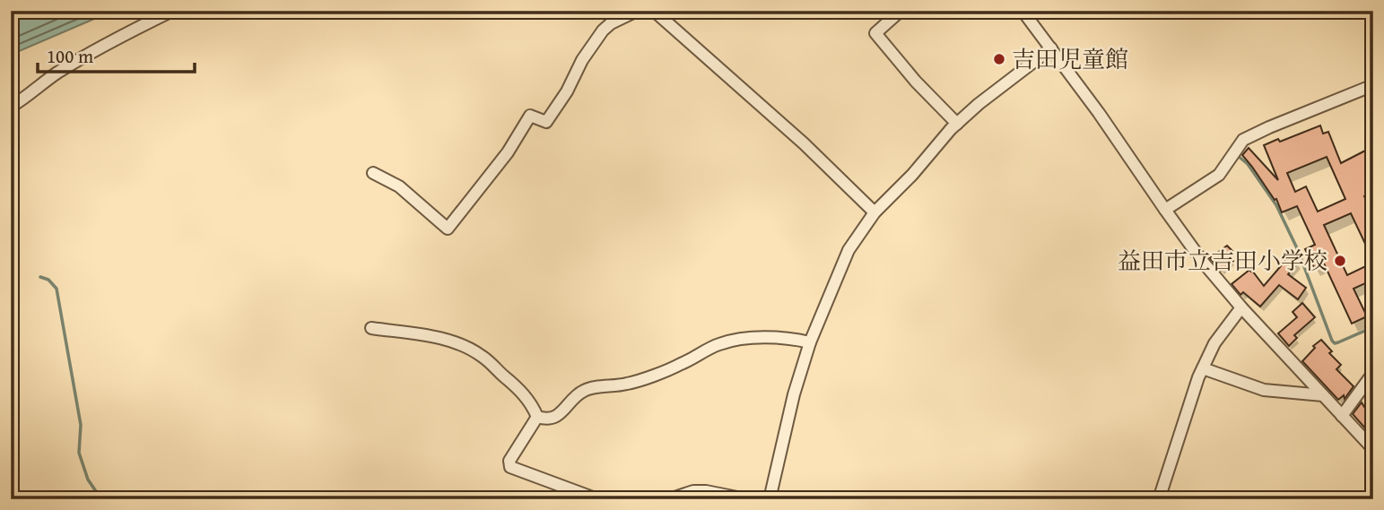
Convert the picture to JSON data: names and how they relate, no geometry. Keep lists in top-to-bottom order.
{
  "places": ["吉田児童館", "益田市立吉田小学校"],
  "scale_bar": "100 m"
}
